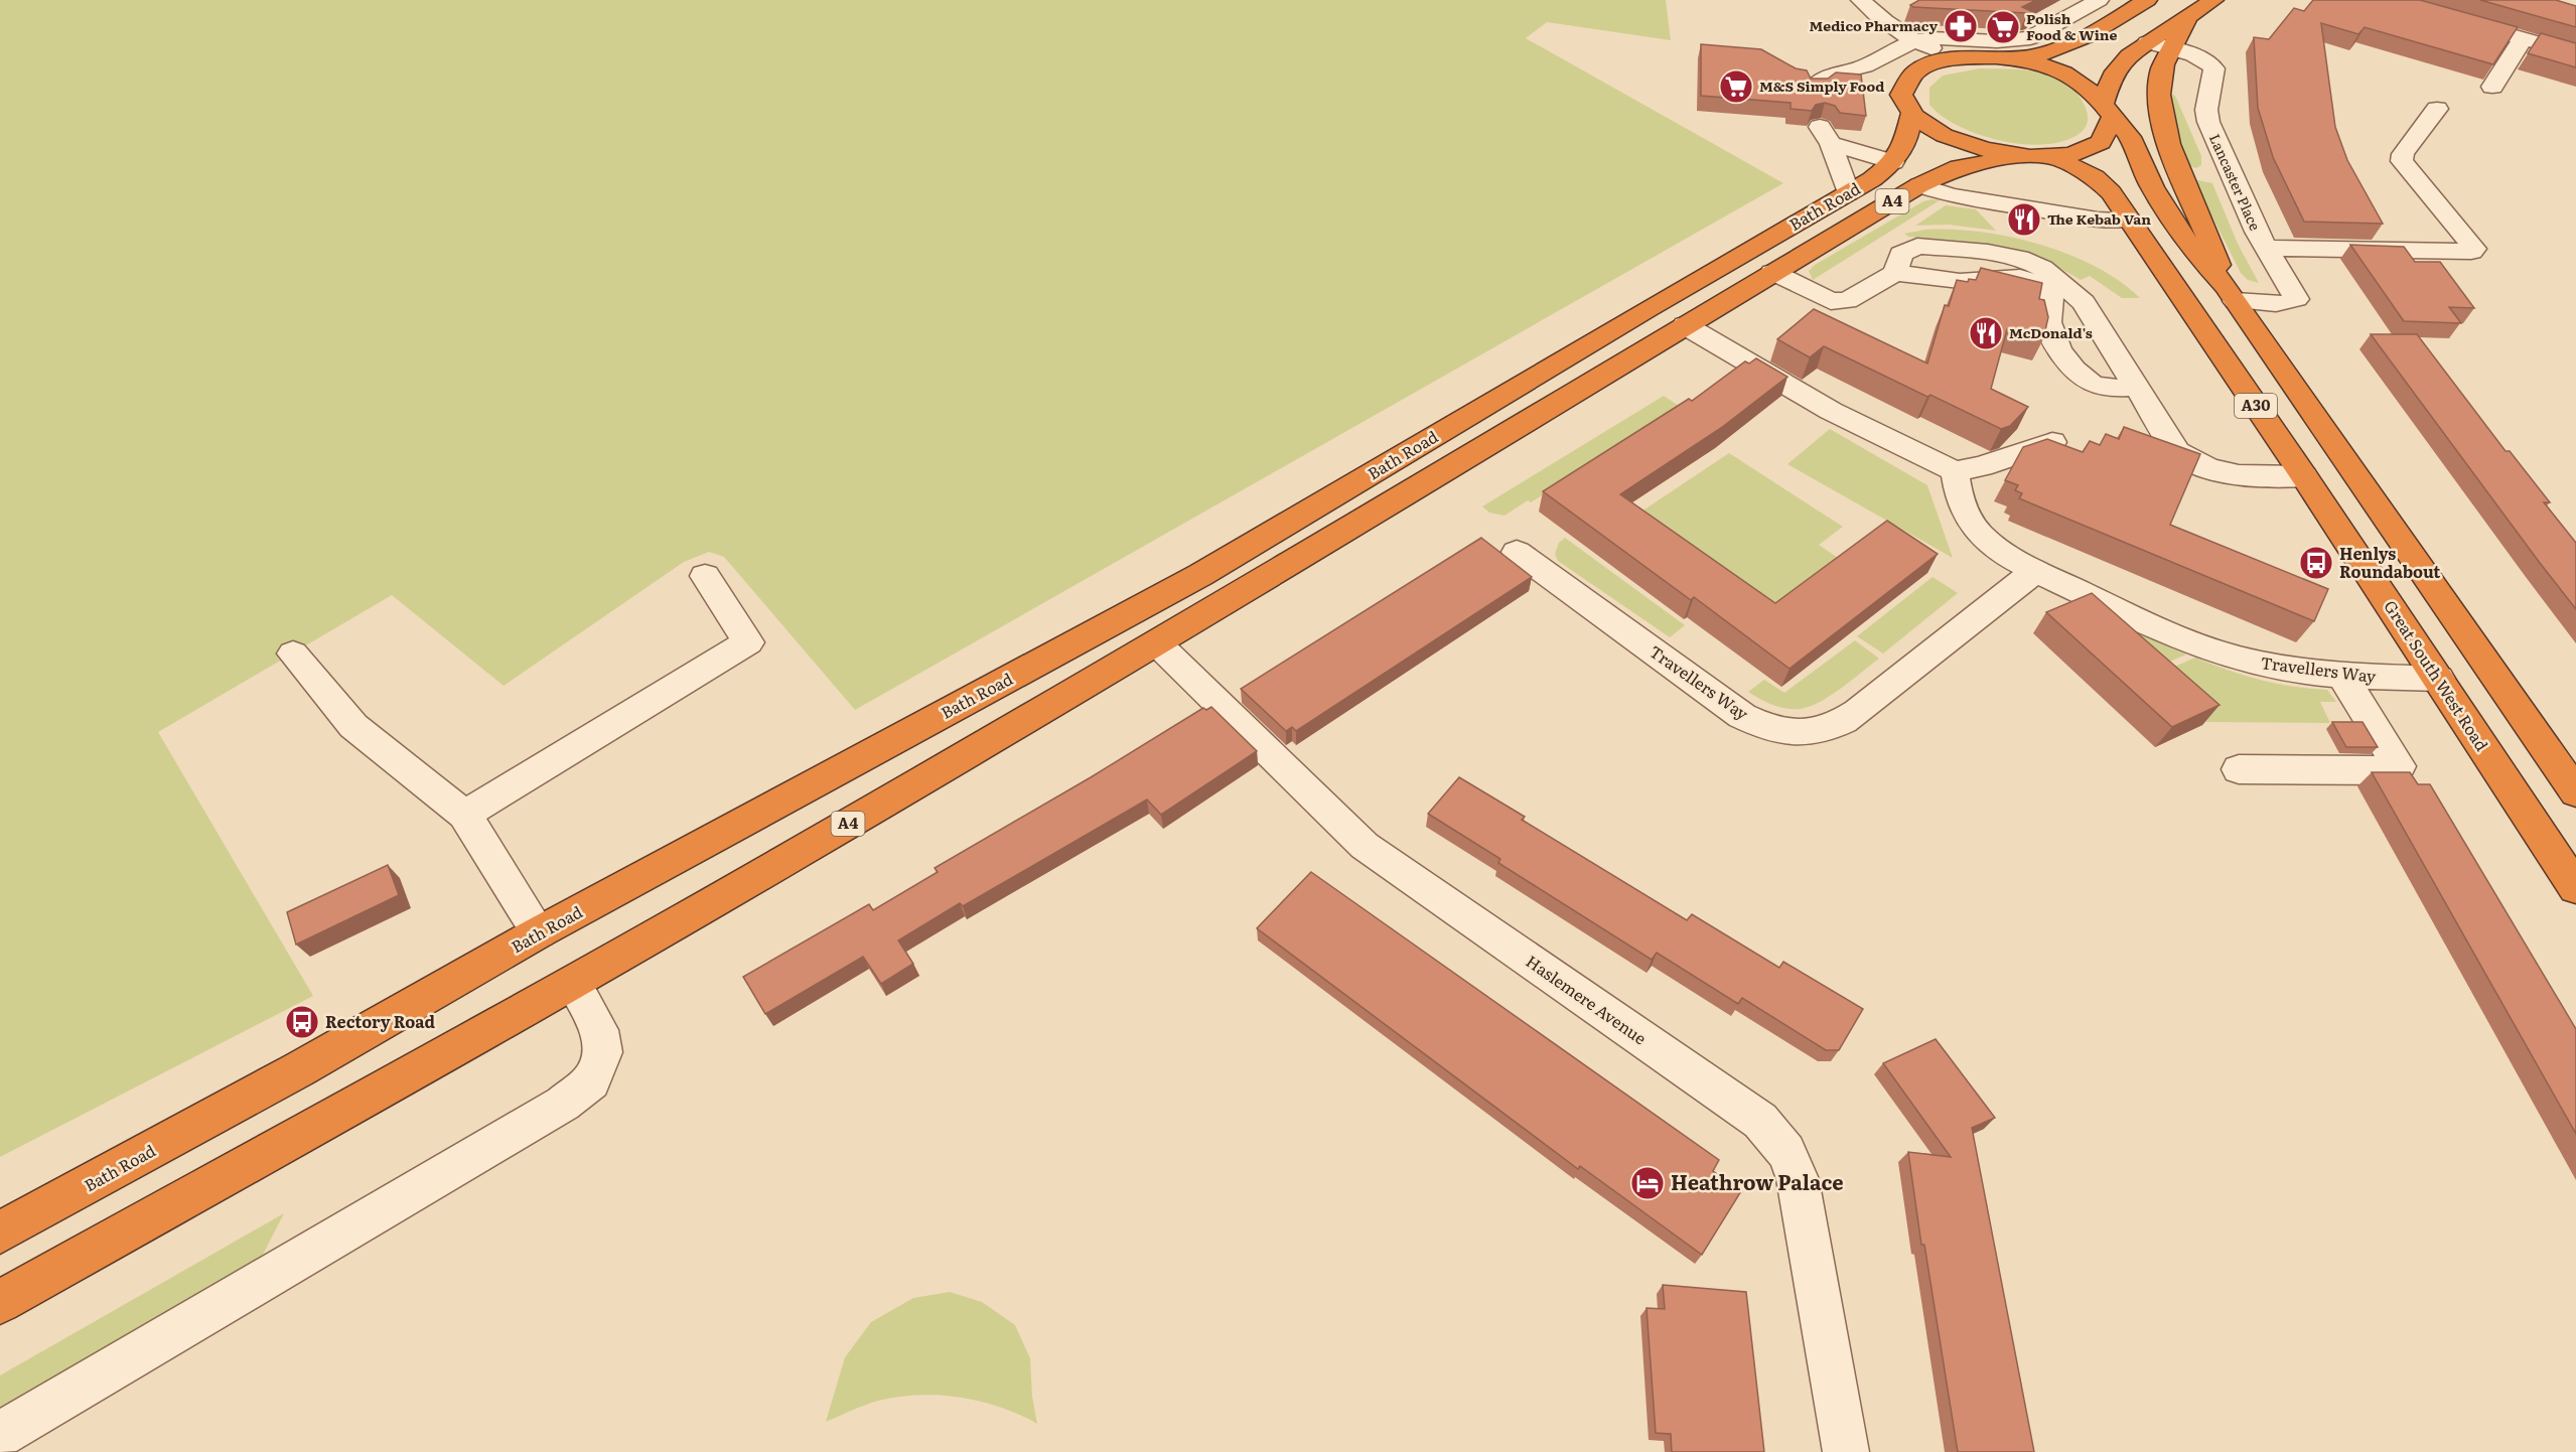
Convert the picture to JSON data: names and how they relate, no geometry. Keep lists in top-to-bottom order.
{
  "streets": {
    "highway": [
      "A4",
      "Bath Road",
      "A30",
      "Great South West Road"
    ],
    "street": ["Lancaster Place", "Travellers Way", "Haslemere Avenue"]
  },
  "crossings": [
    ["Lancaster Place", "A30"],
    ["Bath Road", "Haslemere Avenue"],
    ["Travellers Way", "Great South West Road"]
  ],
  "places": {
    "pharmacy": ["Medico Pharmacy"],
    "supermarket": ["Polish Food & Wine", "M&S Simply Food"],
    "restaurant": ["The Kebab Van", "McDonald's"],
    "bus stop": ["Henlys Roundabout", "Rectory Road"],
    "hotel": ["Heathrow Palace"]
  }
}
